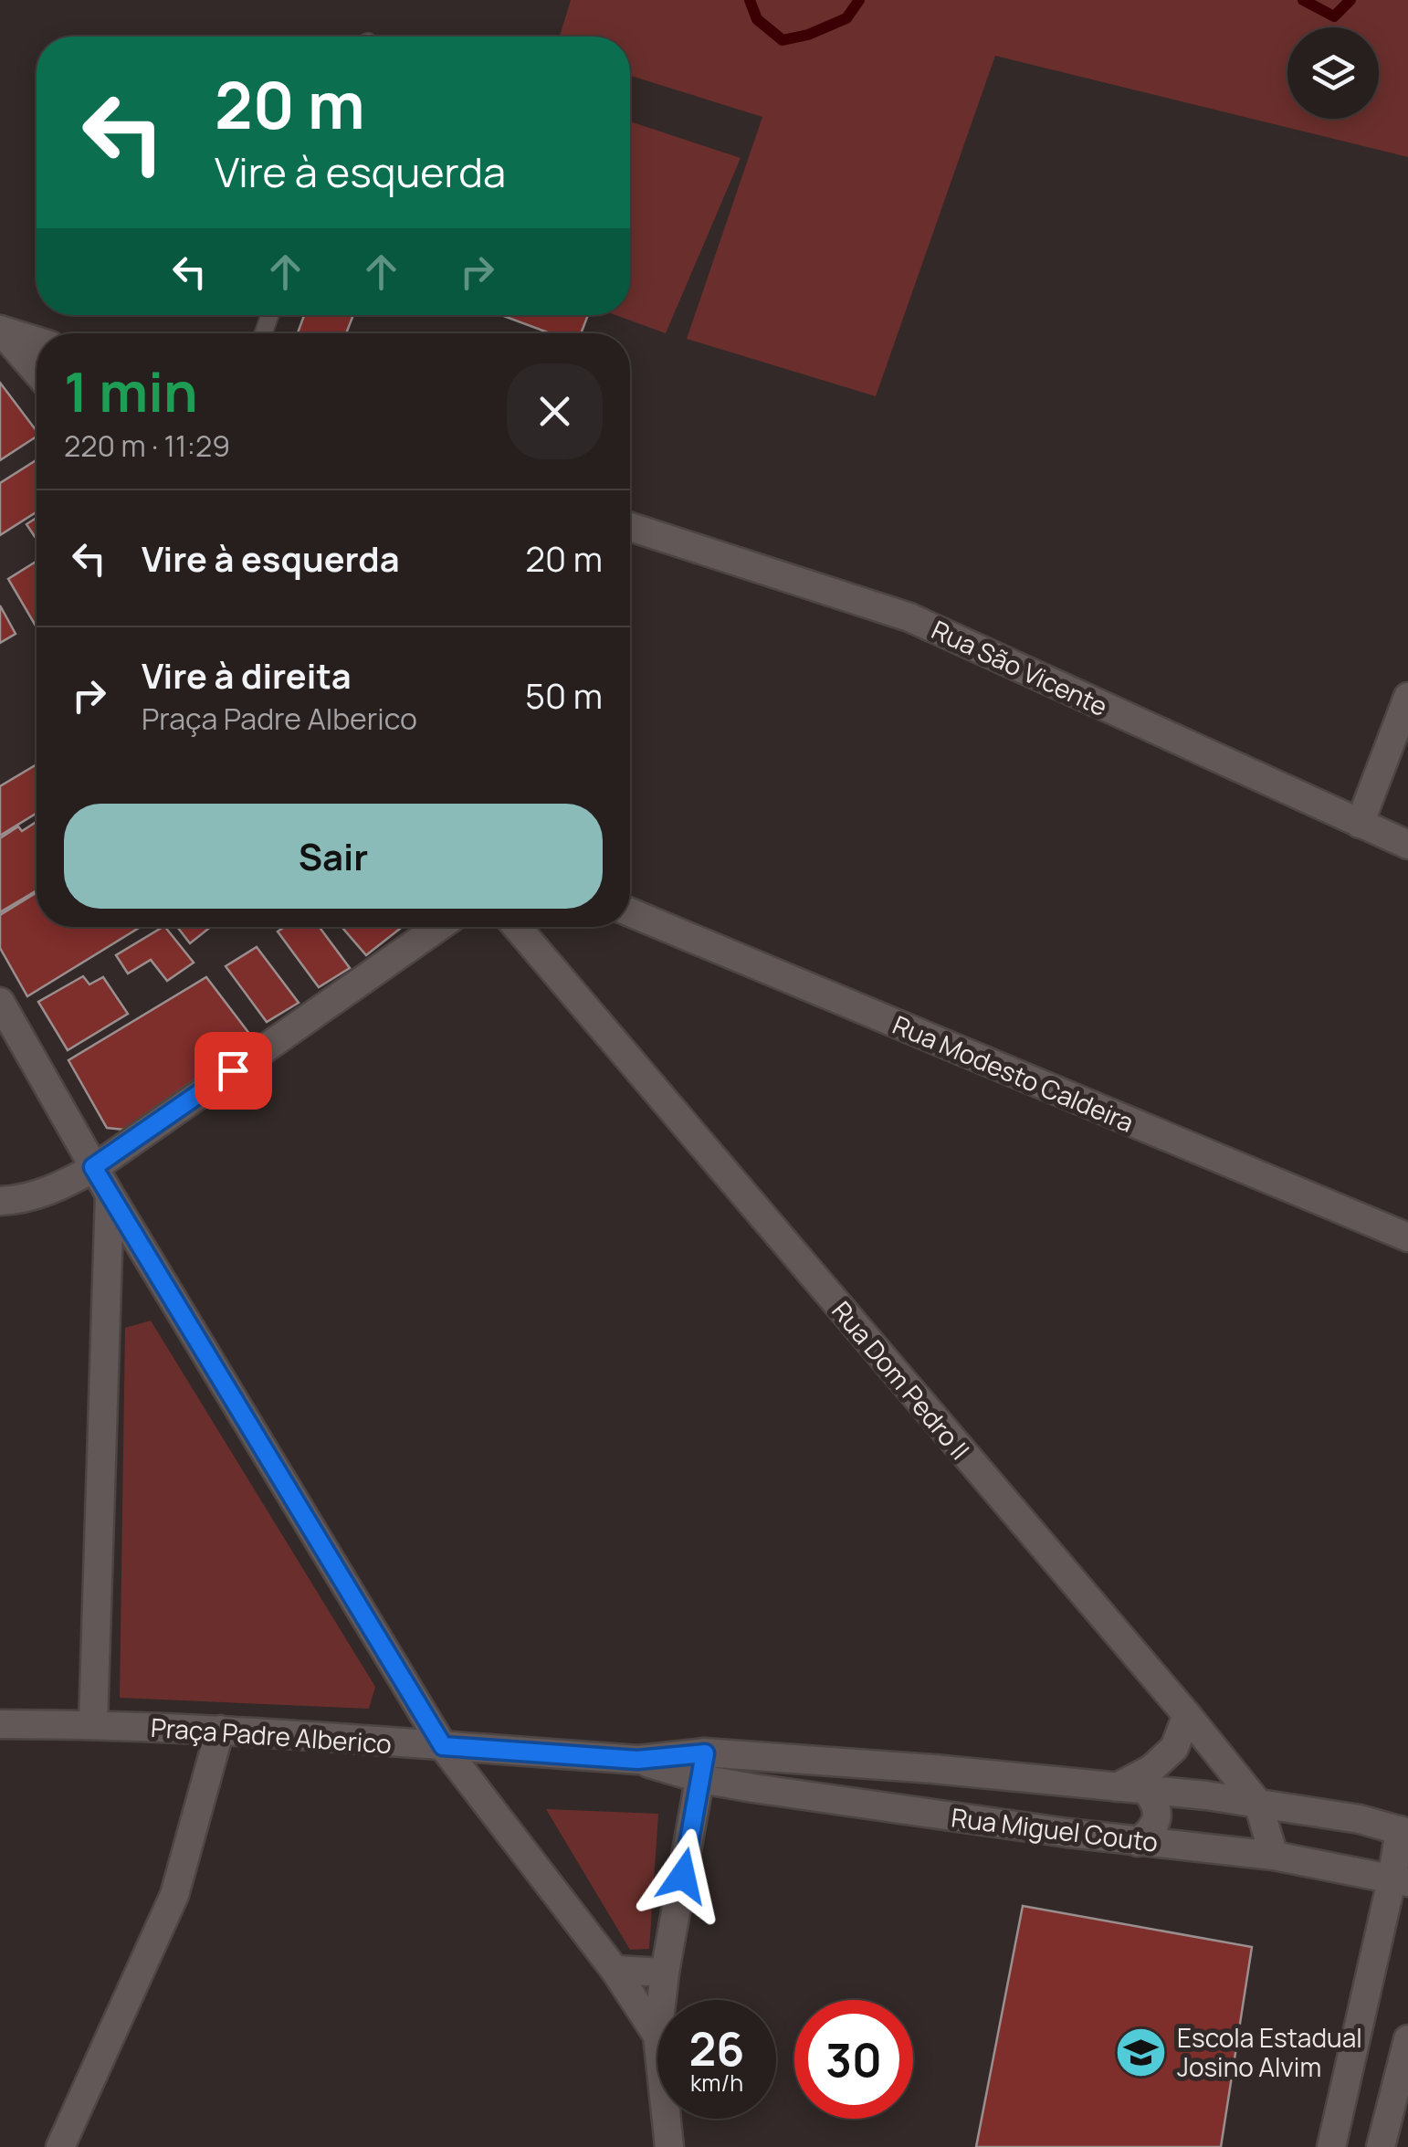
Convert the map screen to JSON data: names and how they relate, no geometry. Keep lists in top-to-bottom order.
{
  "streets": {
    "street": [
      "Rua São Vicente",
      "Rua Modesto Caldeira",
      "Rua Dom Pedro II",
      "Praça Padre Alberico",
      "Rua Miguel Couto"
    ]
  },
  "crossings": [
    ["Rua Dom Pedro II", "Rua Miguel Couto"]
  ],
  "places": {
    "school or university": ["Escola Estadual Josino Alvim"]
  },
  "page": {
    "turn": ["20 m", "Vire à esquerda"],
    "heading": ["1 min", "220 m · 11:29"],
    "list": [
      {
        "name": "Vire à esquerda",
        "value": "20 m"
      },
      {
        "name": "Vire à direita",
        "note": "Praça Padre Alberico",
        "value": "50 m"
      }
    ],
    "buttons": "Sair",
    "speed": "26 km/h",
    "limit": "30"
  }
}
